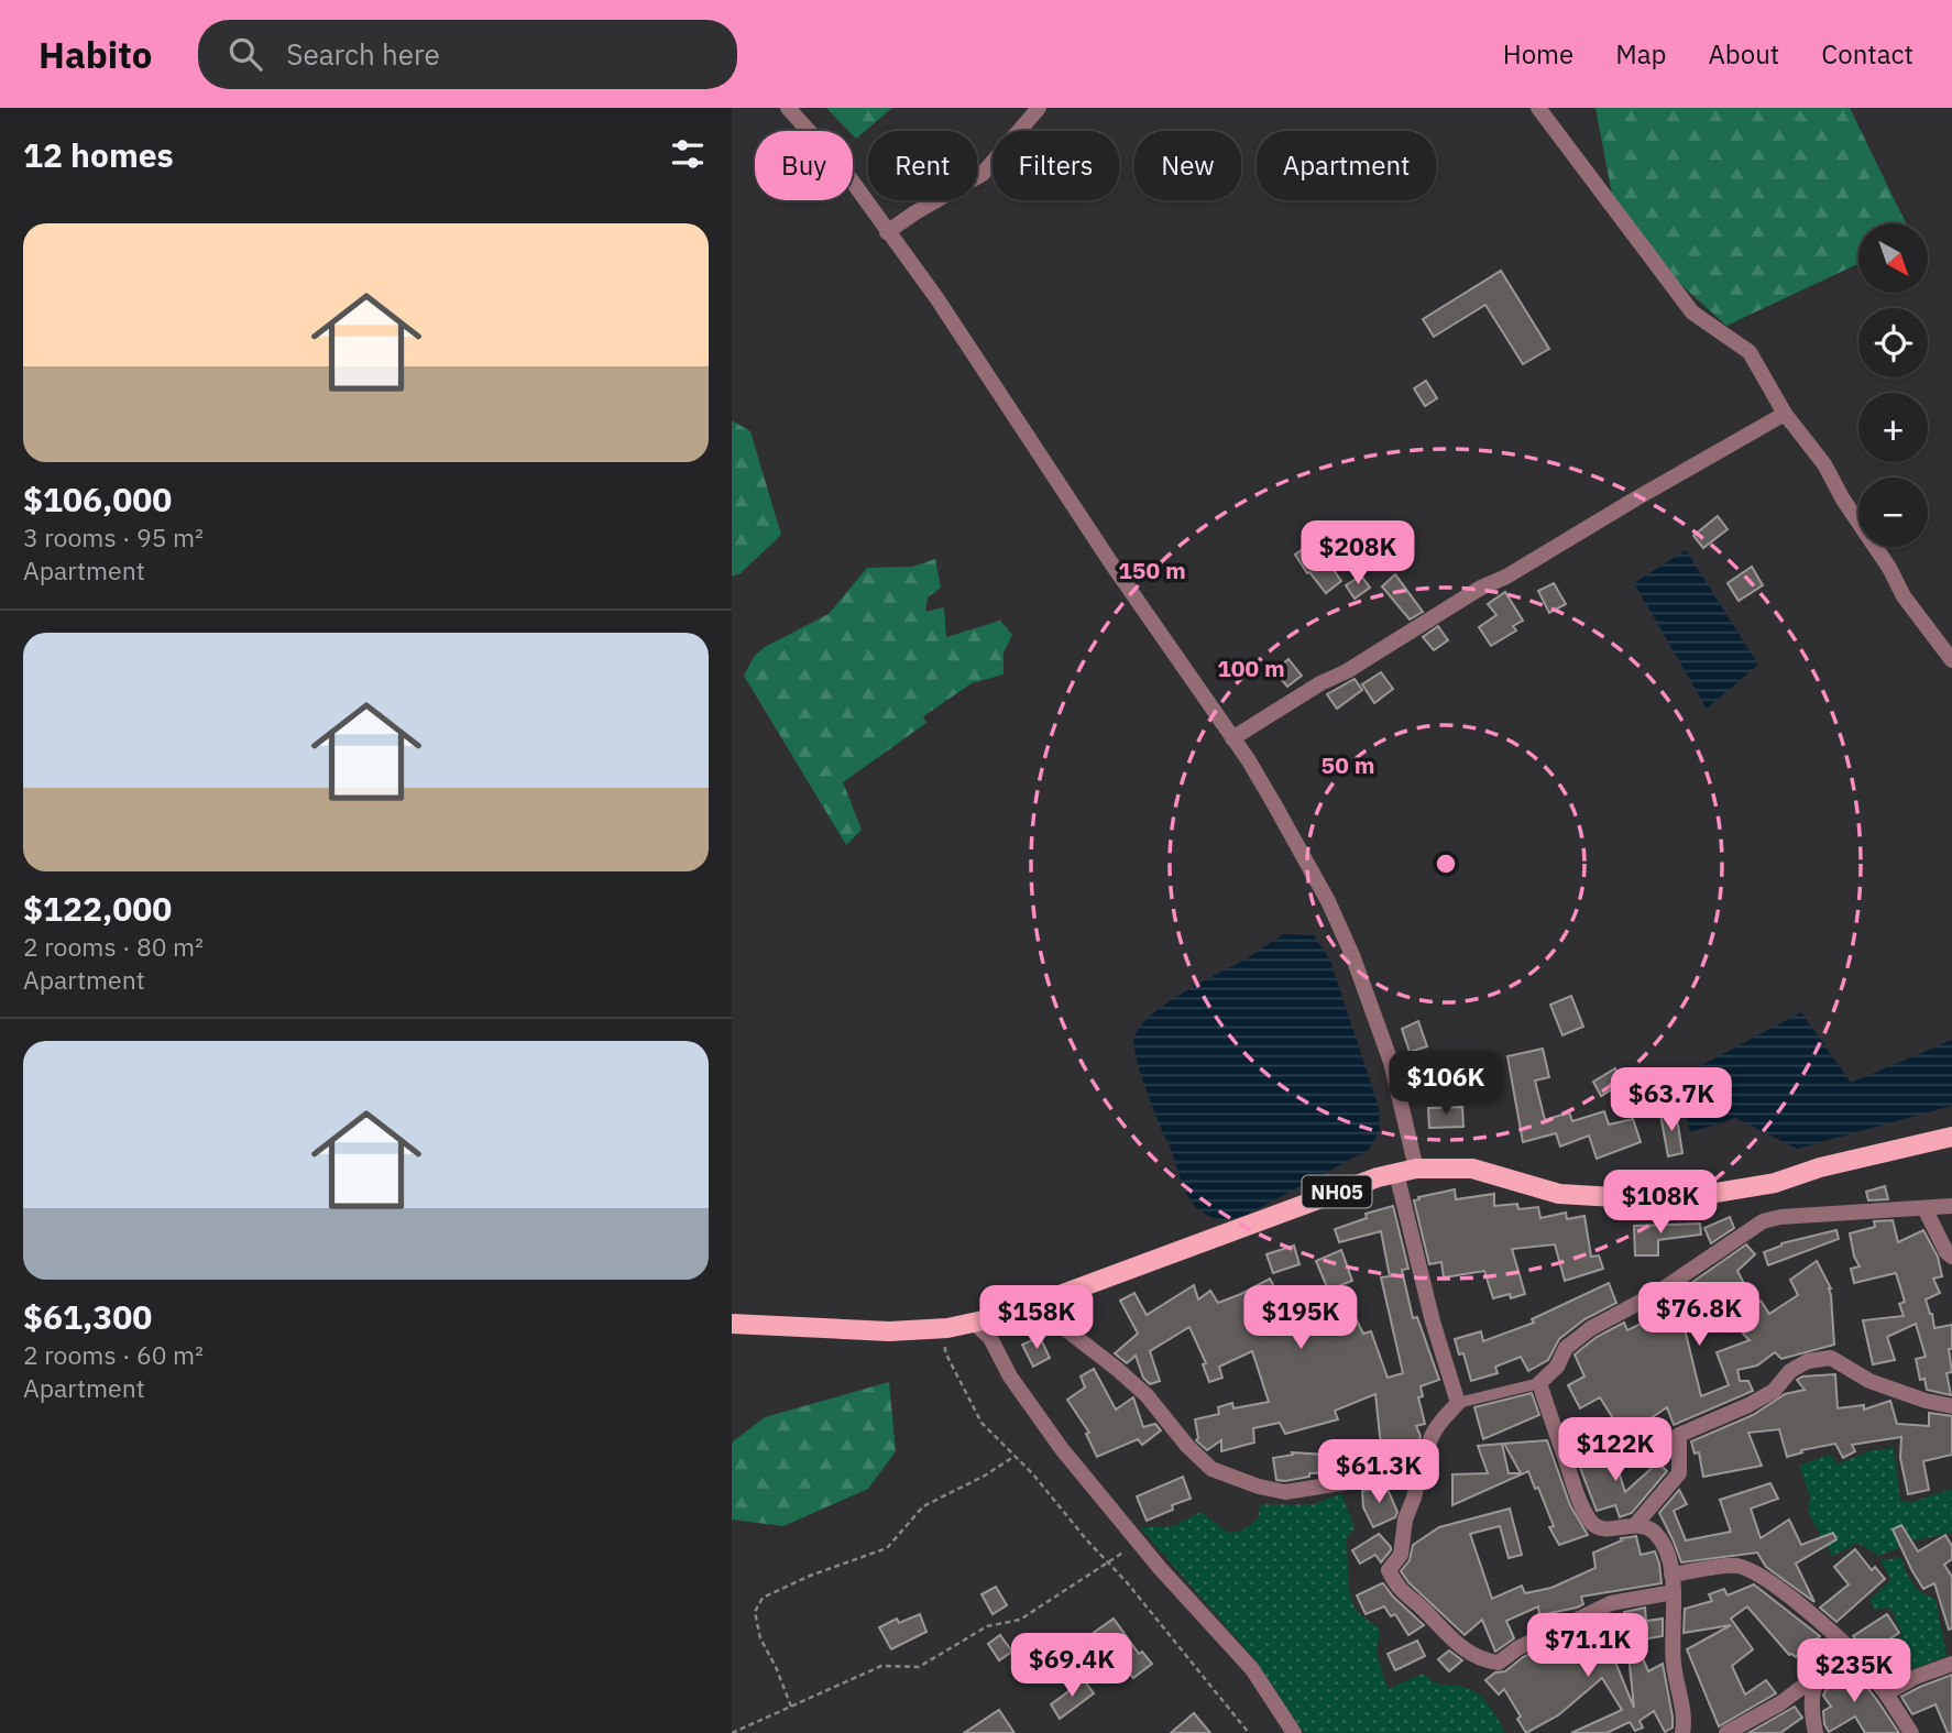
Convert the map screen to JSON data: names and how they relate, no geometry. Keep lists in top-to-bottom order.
{
  "streets": {
    "main road": ["NH05"]
  },
  "north": "bottom right",
  "page": {
    "header": "Habito",
    "search": "Search here",
    "nav": [
      "Home",
      "Map",
      "About",
      "Contact"
    ],
    "heading": "12 homes",
    "chip": [
      "Buy",
      "Rent",
      "Filters",
      "New",
      "Apartment"
    ],
    "list": [
      {
        "name": "$106,000",
        "note": "3 rooms · 95 m² · Apartment"
      },
      {
        "name": "$122,000",
        "note": "2 rooms · 80 m² · Apartment"
      },
      {
        "name": "$61,300",
        "note": "2 rooms · 60 m² · Apartment"
      }
    ],
    "map_buttons": ["+", "−"],
    "price": [
      "$208K",
      "$106K",
      "$63.7K",
      "$108K",
      "$76.8K",
      "$158K",
      "$195K",
      "$122K",
      "$61.3K",
      "$71.1K",
      "$69.4K",
      "$235K"
    ]
  },
  "rings": ["150 m", "100 m", "50 m"]
}
